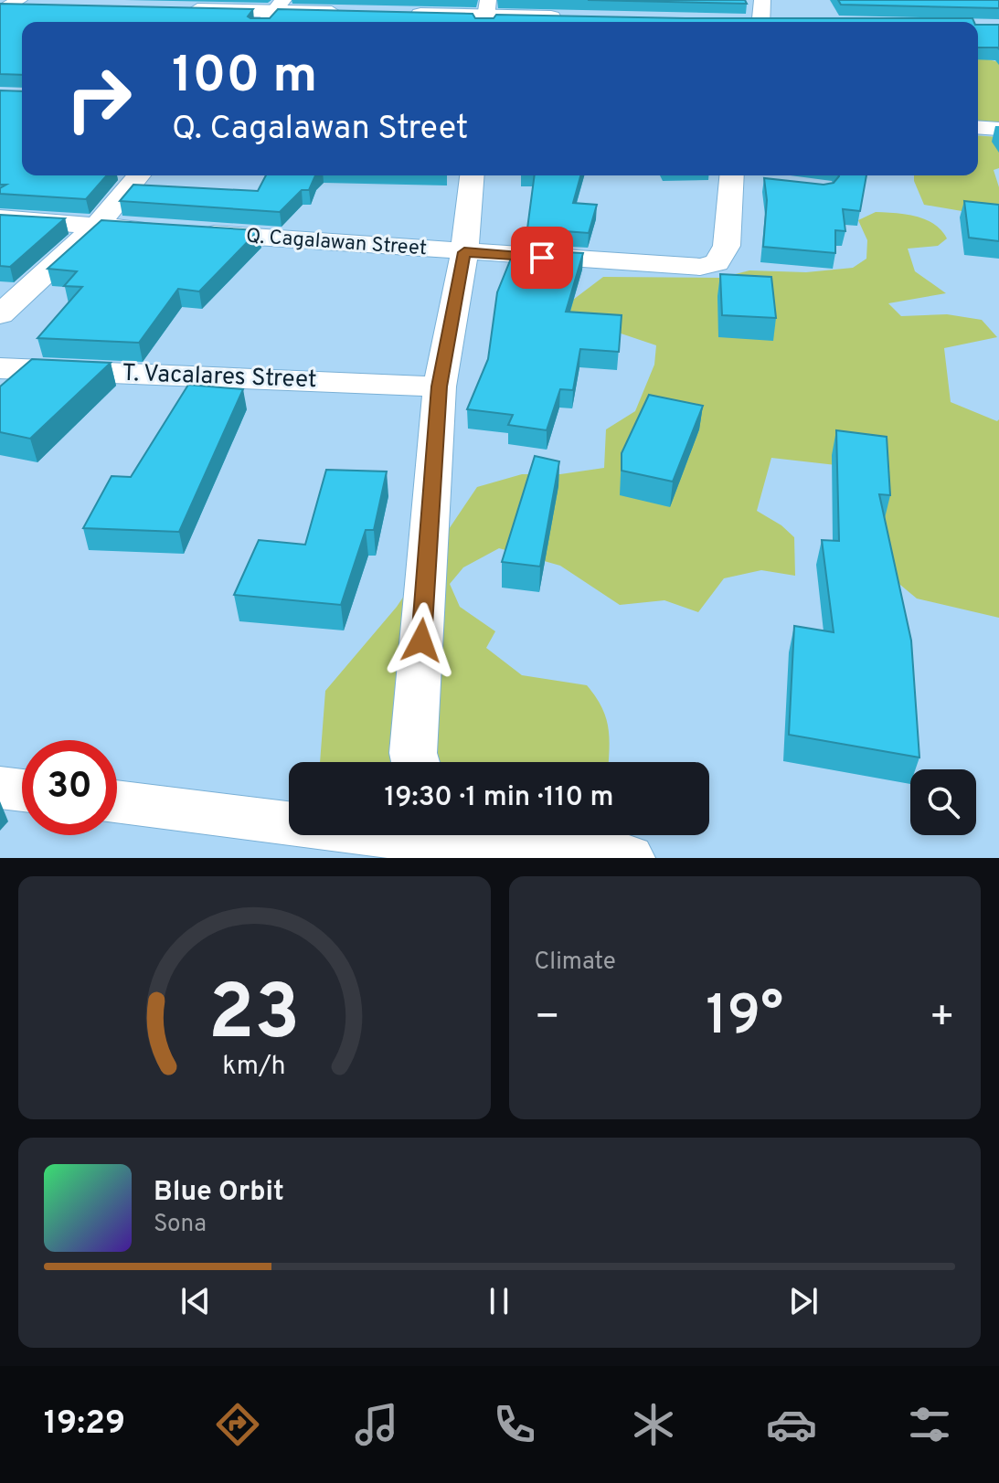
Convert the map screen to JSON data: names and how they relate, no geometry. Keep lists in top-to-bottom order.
{
  "streets": {
    "street": ["Q. Cagalawan Street", "T. Vacalares Street"]
  },
  "page": {
    "turn": ["100 m", "Q. Cagalawan Street"],
    "limit": "30",
    "trip": "19:30 · 1 min · 110 m",
    "tile": "Climate",
    "heat": ["−", "19°", "+"],
    "song": ["Blue Orbit", "Sona"],
    "tabs": "19:29",
    "gauge": ["23", "km/h"]
  }
}
